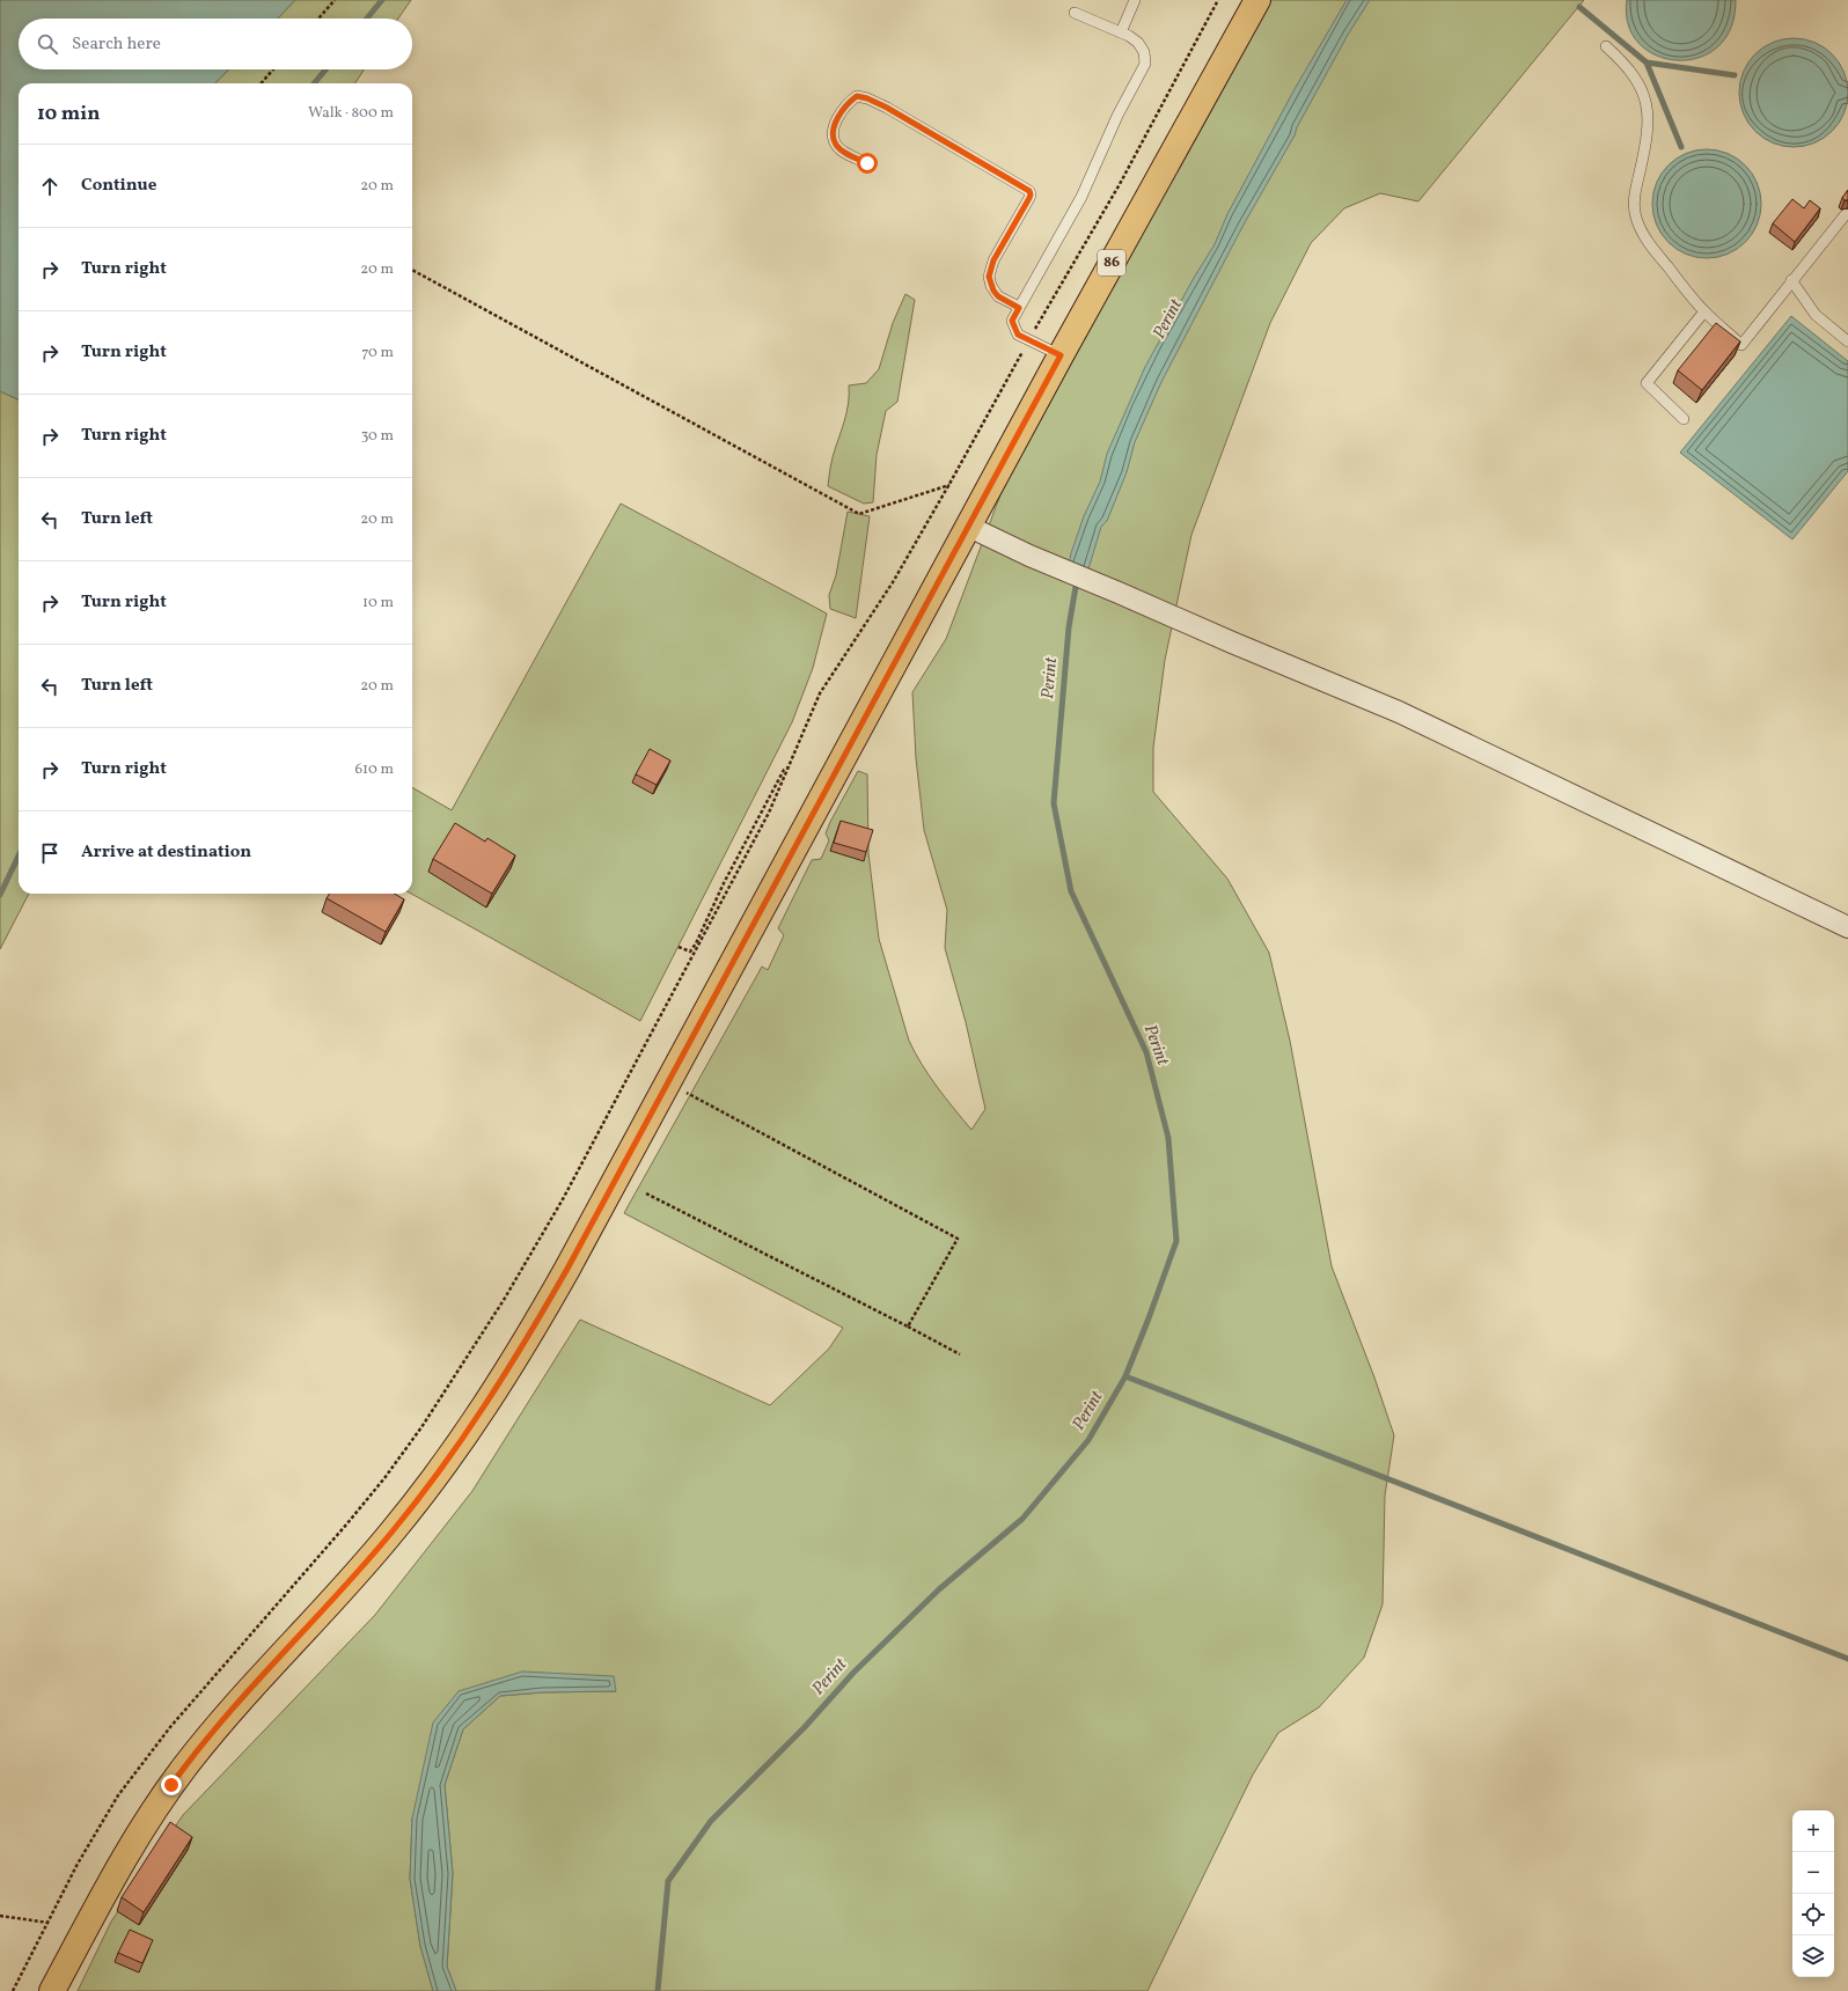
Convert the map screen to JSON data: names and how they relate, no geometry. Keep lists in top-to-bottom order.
{
  "streets": {
    "main road": ["86"]
  },
  "water": ["Perint"],
  "page": {
    "search": "Search here",
    "heading": ["10 min", "Walk · 800 m"],
    "list": [
      ["Continue", "20 m"],
      ["Turn right", "20 m"],
      ["Turn right", "70 m"],
      ["Turn right", "30 m"],
      ["Turn left", "20 m"],
      ["Turn right", "10 m"],
      ["Turn left", "20 m"],
      ["Turn right", "610 m"],
      "Arrive at destination"
    ],
    "map_buttons": ["+", "−"]
  }
}
